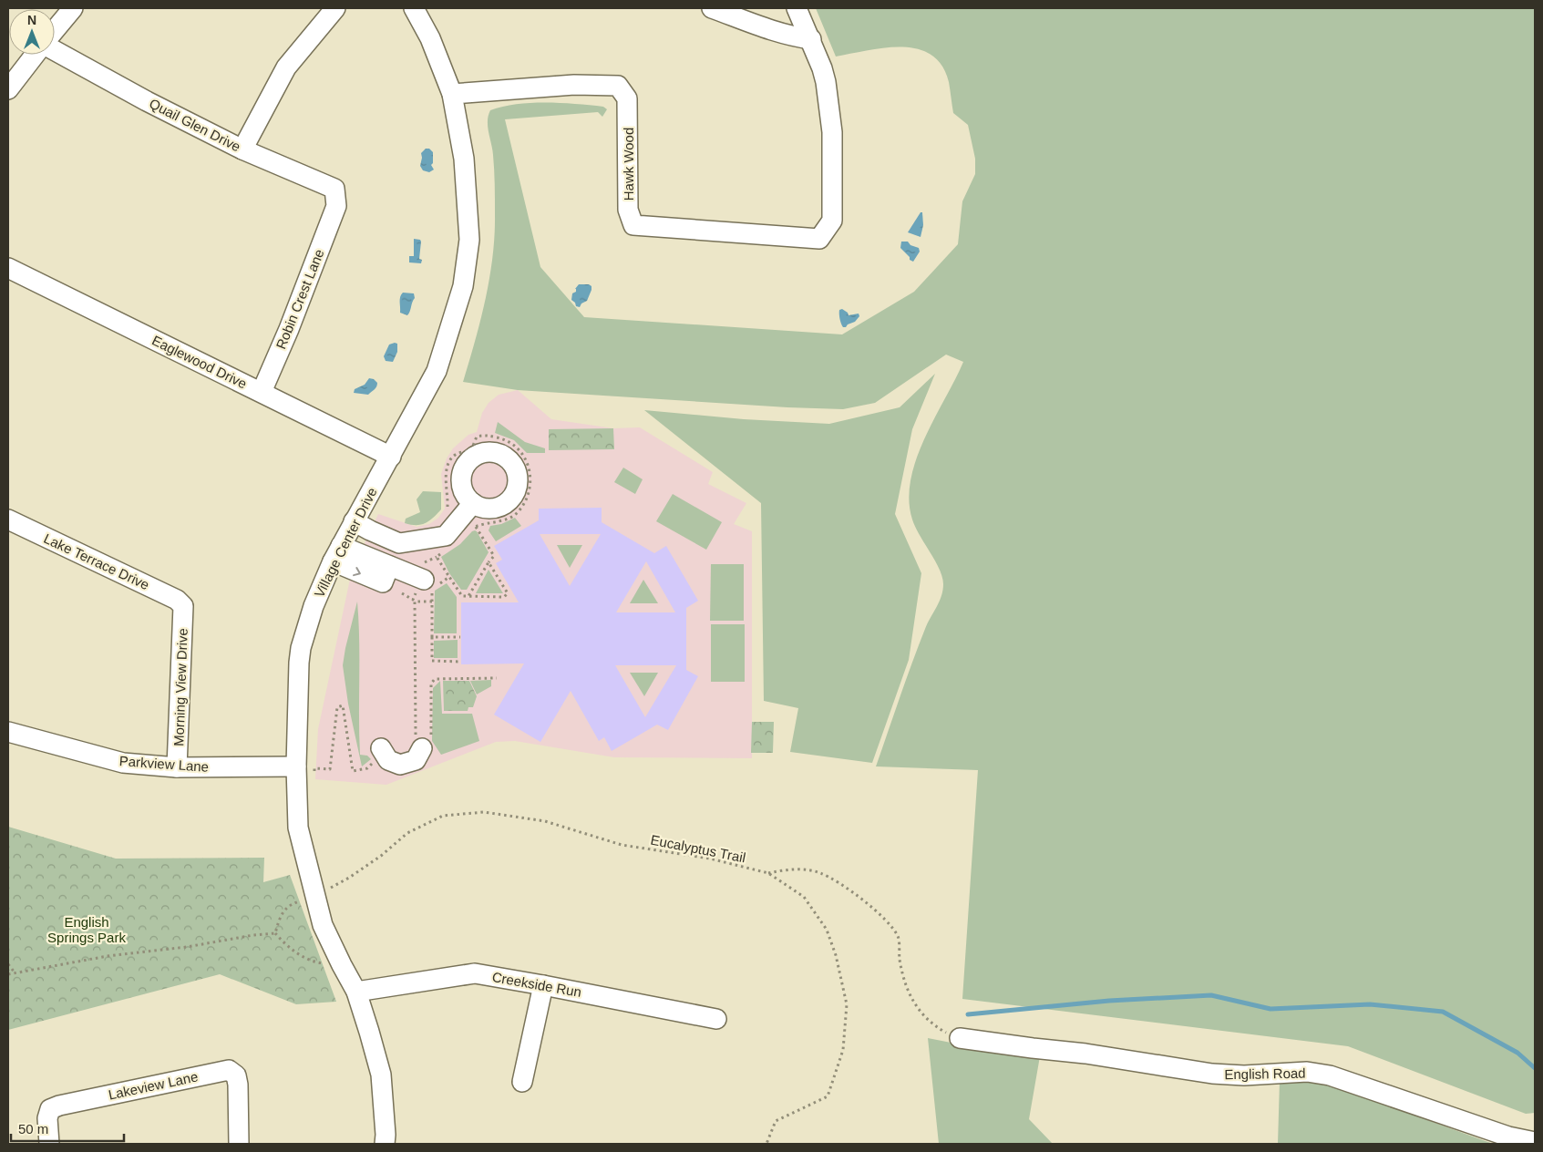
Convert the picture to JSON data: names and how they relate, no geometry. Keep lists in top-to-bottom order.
{
  "streets": {
    "street": [
      "Quail Glen Drive",
      "Hawk Wood",
      "Robin Crest Lane",
      "Eaglewood Drive",
      "Village Center Drive",
      "Lake Terrace Drive",
      "Morning View Drive",
      "Parkview Lane",
      "Creekside Run",
      "English Road",
      "Lakeview Lane"
    ],
    "path": ["Eucalyptus Trail"]
  },
  "crossings": [
    ["Quail Glen Drive", "Robin Crest Lane"],
    ["Hawk Wood", "Village Center Drive"],
    ["Robin Crest Lane", "Eaglewood Drive"],
    ["Eaglewood Drive", "Village Center Drive"],
    ["Village Center Drive", "Parkview Lane"],
    ["Village Center Drive", "Eucalyptus Trail"],
    ["Village Center Drive", "Creekside Run"],
    ["Lake Terrace Drive", "Morning View Drive"],
    ["Morning View Drive", "Parkview Lane"]
  ],
  "parks": ["English Springs Park"],
  "scale_bar": "50 m",
  "north": "top"
}
